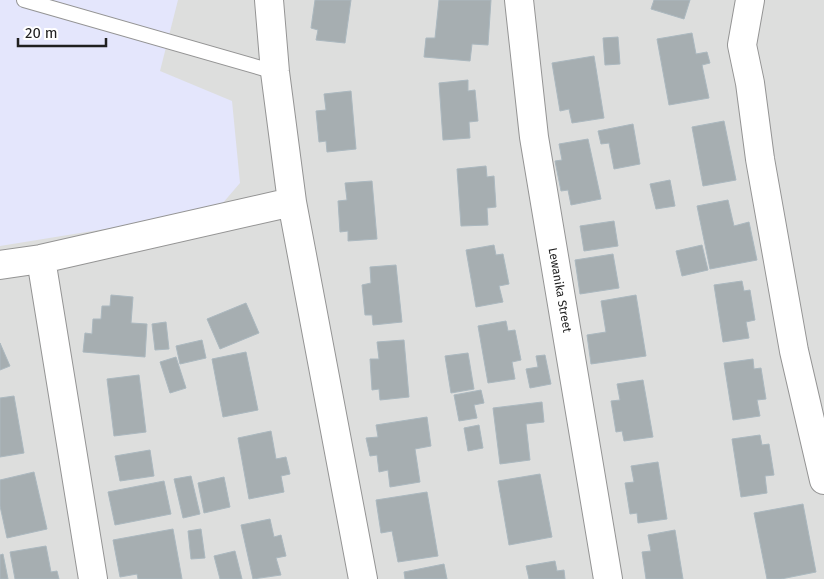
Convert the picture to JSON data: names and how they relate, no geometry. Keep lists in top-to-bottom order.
{
  "streets": {
    "street": ["Lewanika Street"]
  },
  "scale_bar": "20 m"
}
